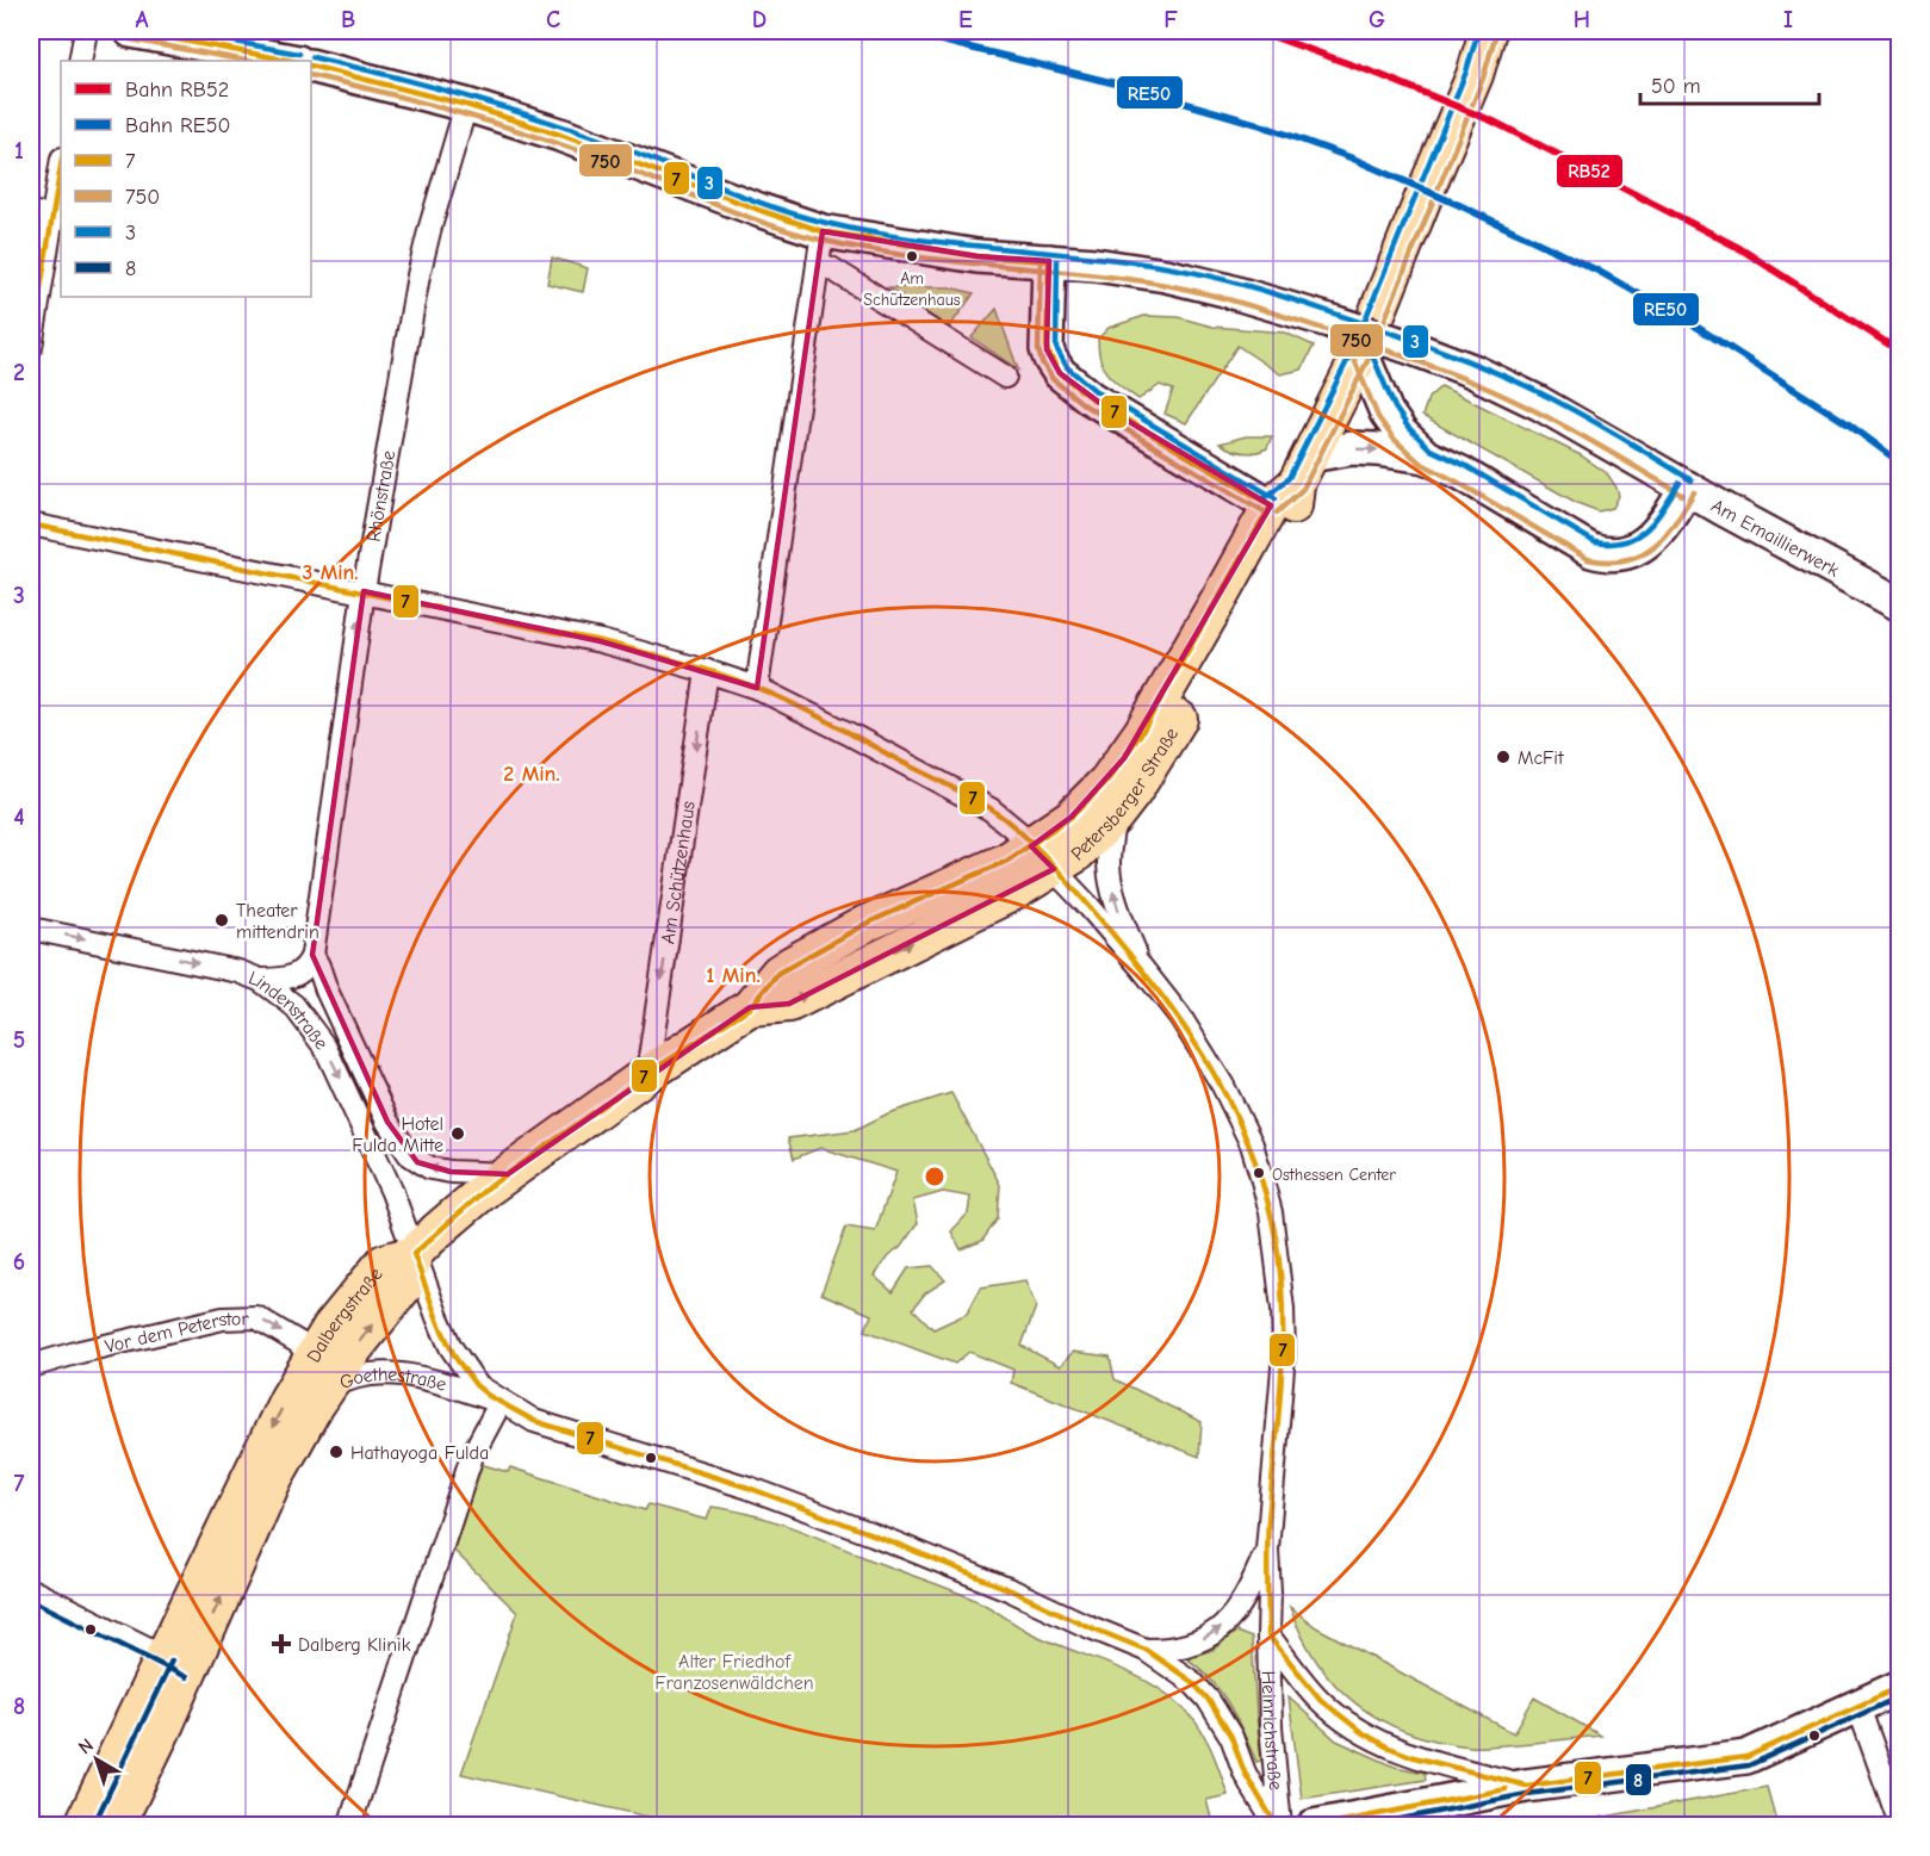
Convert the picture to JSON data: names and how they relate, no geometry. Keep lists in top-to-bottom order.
{
  "streets": {
    "main road": ["Am Emaillierwerk", "Petersberger Straße", "Dalbergstraße"],
    "street": [
      "Rhönstraße",
      "Am Schützenhaus",
      "Lindenstraße",
      "Vor dem Peterstor",
      "Goethestraße",
      "Heinrichstraße"
    ]
  },
  "crossings": [
    ["Rhönstraße", "Am Emaillierwerk"],
    ["Rhönstraße", "Lindenstraße"],
    ["Rhönstraße", "Heinrichstraße"],
    ["Petersberger Straße", "Am Schützenhaus"],
    ["Petersberger Straße", "Lindenstraße"],
    ["Petersberger Straße", "Dalbergstraße"],
    ["Petersberger Straße", "Goethestraße"],
    ["Petersberger Straße", "Heinrichstraße"],
    ["Am Schützenhaus", "Heinrichstraße"],
    ["Lindenstraße", "Dalbergstraße"],
    ["Lindenstraße", "Goethestraße"],
    ["Dalbergstraße", "Vor dem Peterstor"],
    ["Dalbergstraße", "Goethestraße"],
    ["Goethestraße", "Heinrichstraße"]
  ],
  "one_way": ["Rhönstraße", "Am Schützenhaus", "Vor dem Peterstor"],
  "parks": ["Alter Friedhof Franzosenwäldchen"],
  "places": {
    "other": [
      "Am Schützenhaus",
      "McFit",
      "Theater mittendrin",
      "Hotel Fulda Mitte",
      "Osthessen Center",
      "Hathayoga Fulda"
    ],
    "health": ["Dalberg Klinik"]
  },
  "lines": [
    "rail line RB52",
    "rail line RE50",
    "transit line 7",
    "transit line 3",
    "transit line 750",
    "transit line 8"
  ],
  "legend": [
    "Bahn RB52",
    "Bahn RE50",
    "7",
    "750",
    "3",
    "8"
  ],
  "scale_bar": "50 m",
  "north": "top left",
  "grid": {
    "columns": [
      "A",
      "B",
      "C",
      "D",
      "E",
      "F",
      "G",
      "H",
      "I"
    ],
    "rows": [
      "1",
      "2",
      "3",
      "4",
      "5",
      "6",
      "7",
      "8"
    ]
  },
  "rings": ["3 Min.", "2 Min.", "1 Min."]
}
